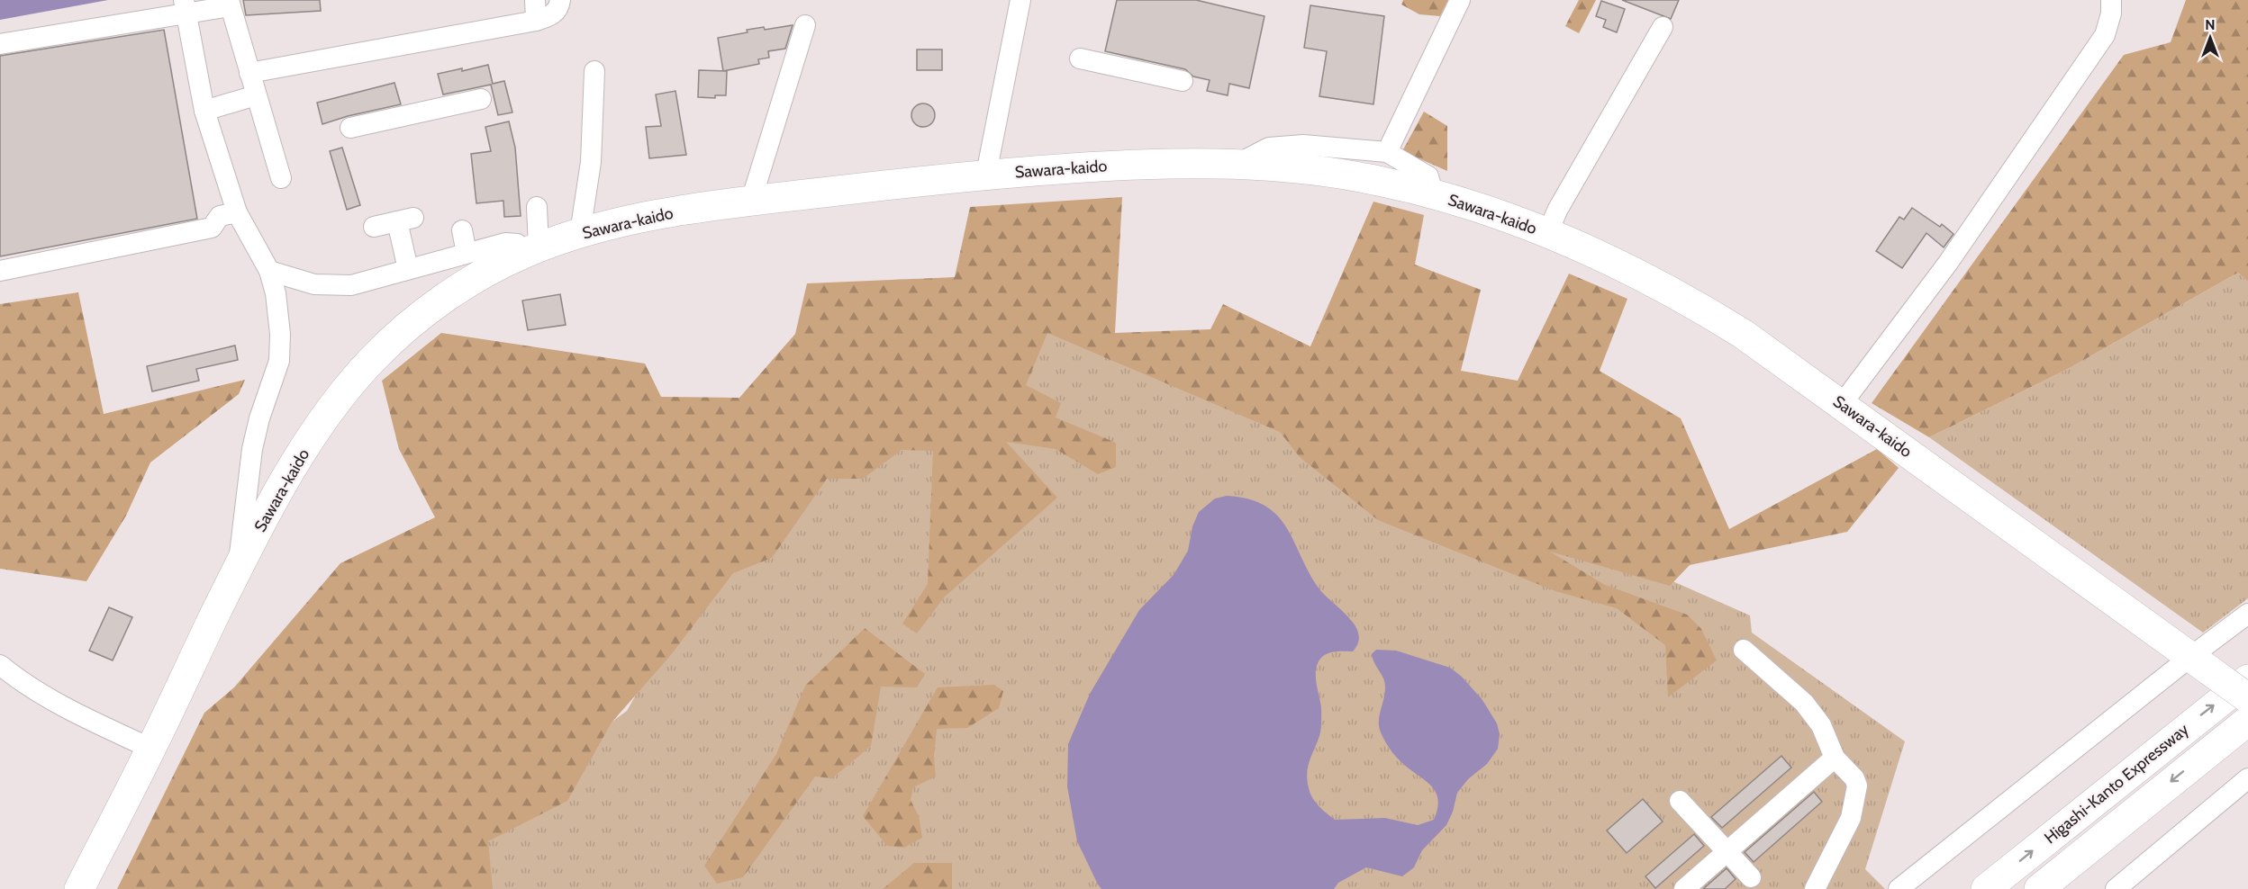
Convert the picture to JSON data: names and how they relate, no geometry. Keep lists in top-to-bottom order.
{
  "streets": {
    "highway": ["Sawara-kaido", "Higashi-Kanto Expressway"]
  },
  "north": "top"
}
